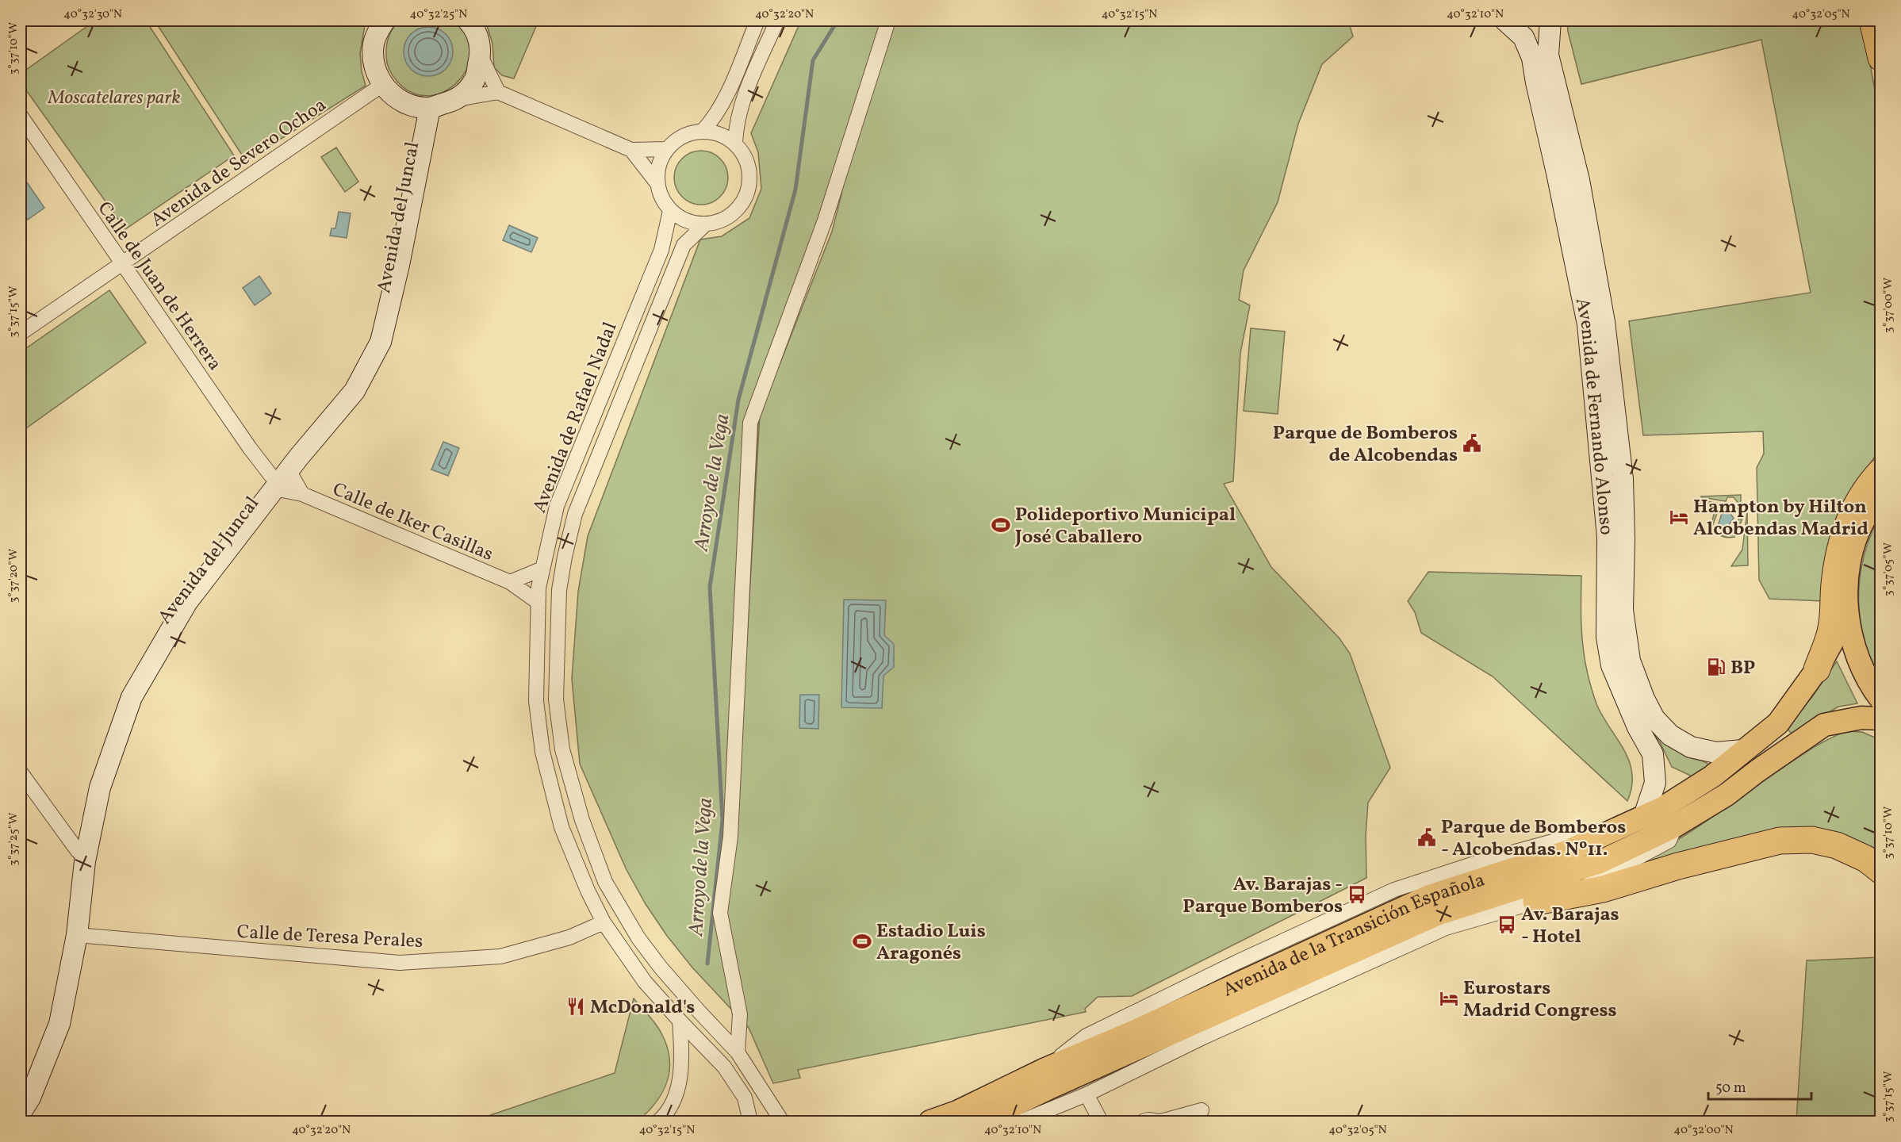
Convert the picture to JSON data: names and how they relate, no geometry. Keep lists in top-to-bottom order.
{
  "streets": {
    "main road": ["Avenida de la Transición Española"],
    "street": [
      "Avenida de Severo Ochoa",
      "Avenida del Juncal",
      "Calle de Juan de Herrera",
      "Avenida de Fernando Alonso",
      "Avenida de Rafael Nadal",
      "Calle de Iker Casillas",
      "Calle de Teresa Perales"
    ]
  },
  "crossings": [
    ["Avenida de Severo Ochoa", "Calle de Juan de Herrera"],
    ["Avenida del Juncal", "Calle de Juan de Herrera"],
    ["Avenida del Juncal", "Calle de Iker Casillas"],
    ["Calle de Juan de Herrera", "Calle de Iker Casillas"],
    ["Avenida de Fernando Alonso", "Avenida de la Transición Española"],
    ["Avenida de Rafael Nadal", "Calle de Iker Casillas"],
    ["Avenida de Rafael Nadal", "Calle de Teresa Perales"]
  ],
  "water": ["Arroyo de la Vega"],
  "parks": ["Moscatelares park"],
  "places": {
    "public building": ["Parque de Bomberos de Alcobendas", "Parque de Bomberos - Alcobendas. Nº11."],
    "hotel": ["Hampton by Hilton Alcobendas Madrid", "Eurostars Madrid Congress"],
    "sports": ["Polideportivo Municipal José Caballero", "Estadio Luis Aragonés"],
    "fuel station": ["BP"],
    "bus stop": ["Av. Barajas - Parque Bomberos", "Av. Barajas - Hotel"],
    "restaurant": ["McDonald's"]
  },
  "scale_bar": "50 m",
  "coordinates": [
    "40°32'30\"N",
    "40°32'25\"N",
    "40°32'20\"N",
    "40°32'15\"N",
    "40°32'10\"N",
    "40°32'05\"N",
    "3°37'10\"W",
    "3°37'00\"W",
    "3°37'15\"W",
    "3°37'05\"W",
    "3°37'20\"W",
    "3°37'25\"W",
    "40°32'00\"N"
  ]
}
